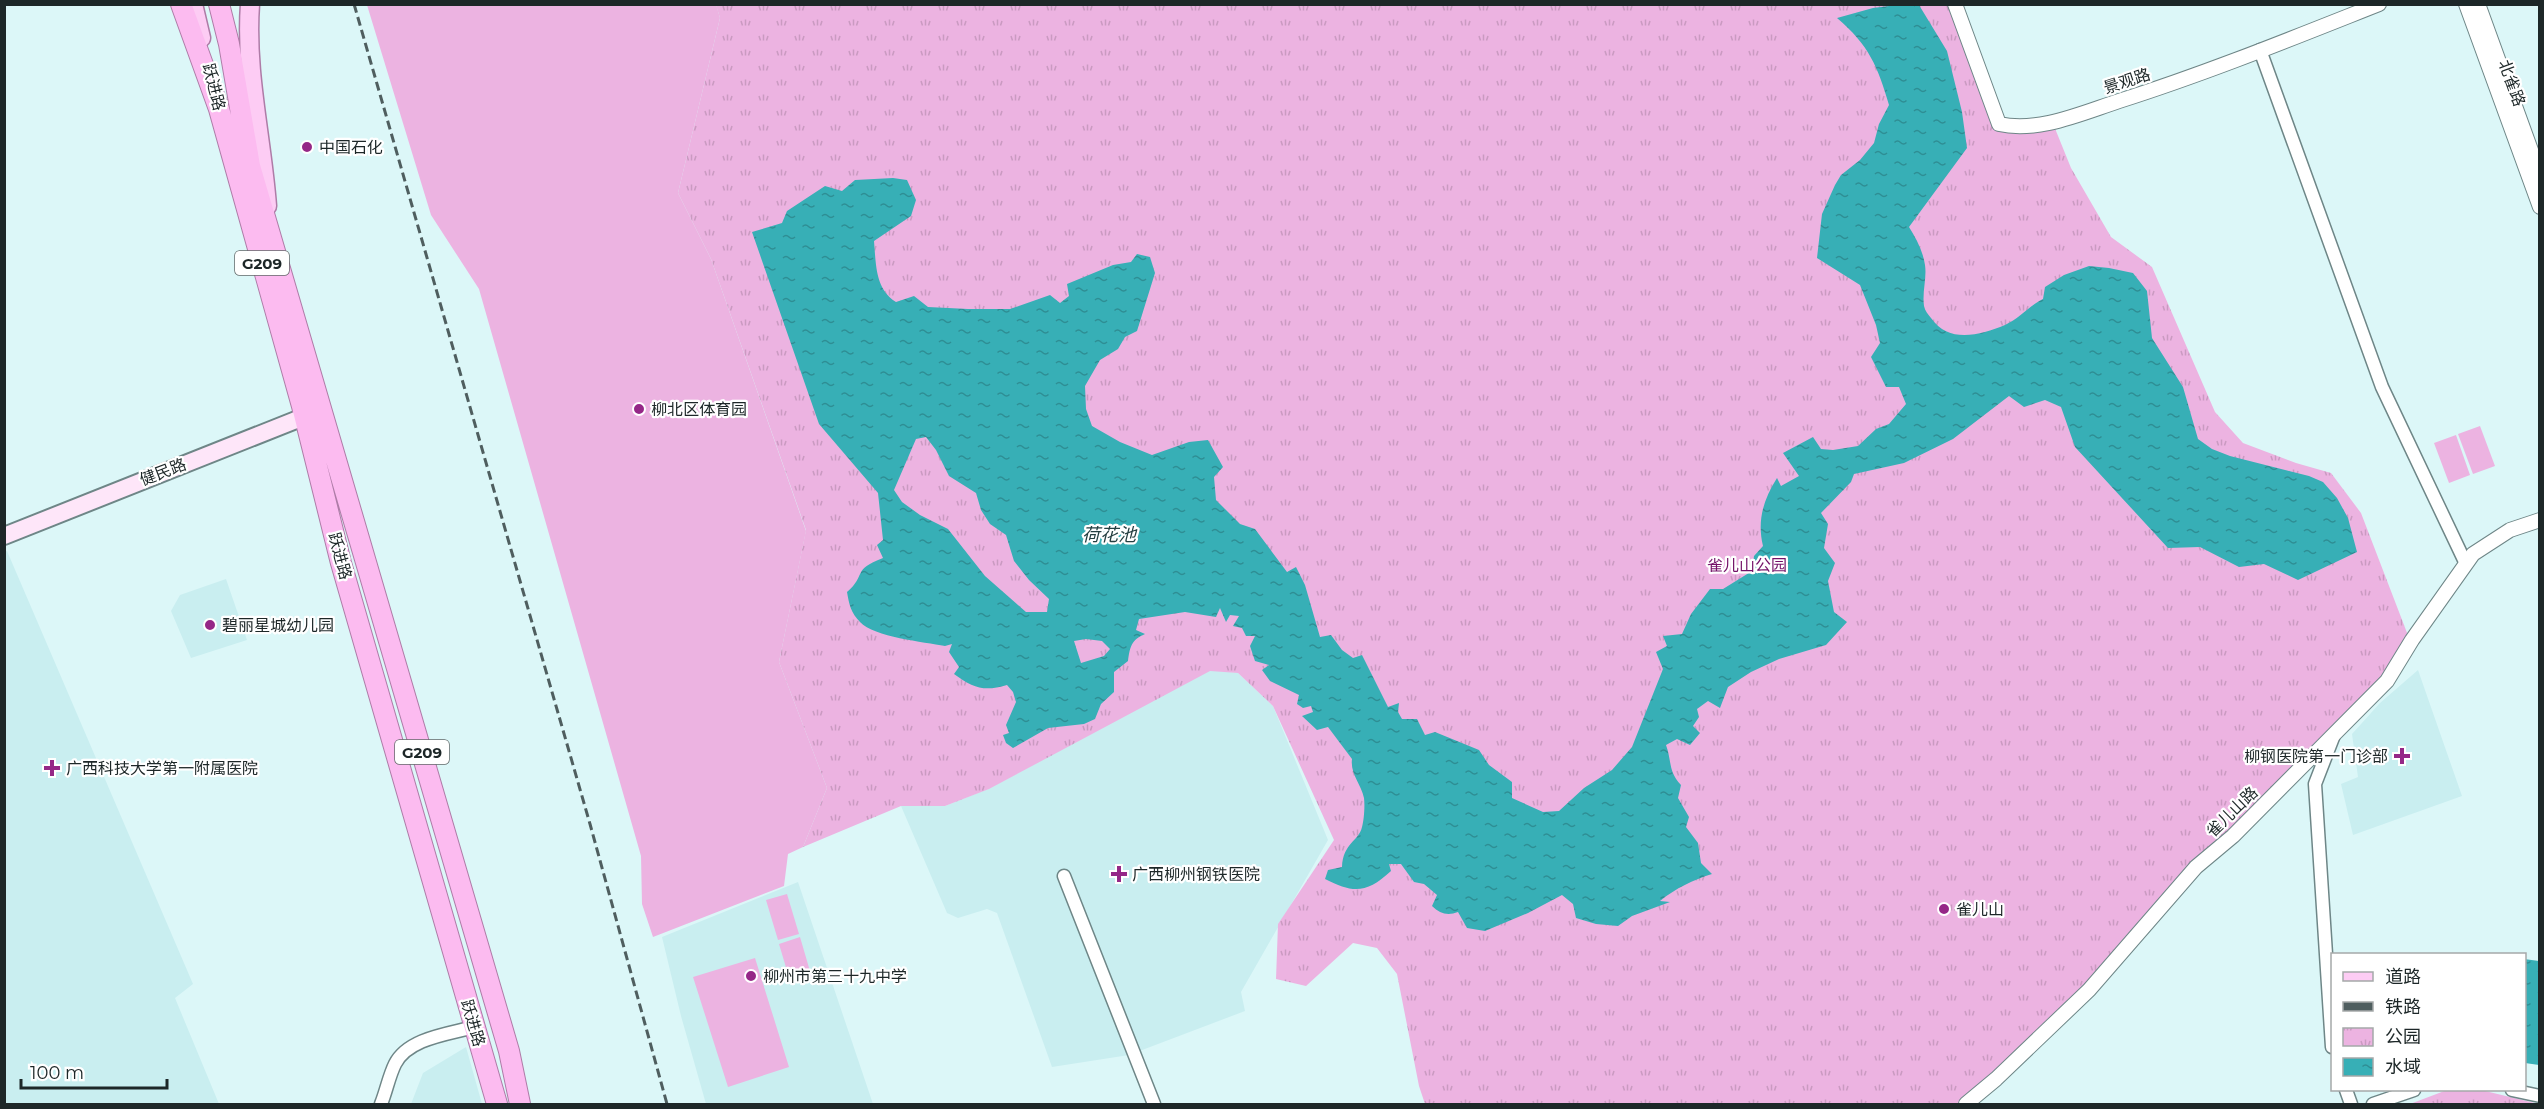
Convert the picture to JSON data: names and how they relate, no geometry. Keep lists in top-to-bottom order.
{
  "streets": {
    "highway": ["跃进路", "G209"],
    "main road": ["健民路"],
    "street": ["景观路", "北雀路", "雀儿山路"]
  },
  "crossings": [
    ["跃进路", "G209"],
    ["跃进路", "健民路"]
  ],
  "water": ["荷花池"],
  "parks": ["雀儿山公园"],
  "places": {
    "other": [
      "中国石化",
      "柳北区体育园",
      "碧丽星城幼儿园",
      "雀儿山",
      "柳州市第三十九中学"
    ],
    "health": ["柳钢医院第一门诊部", "广西科技大学第一附属医院", "广西柳州钢铁医院"]
  },
  "legend": [
    "道路",
    "铁路",
    "公园",
    "水域"
  ],
  "scale_bar": "100 m"
}
